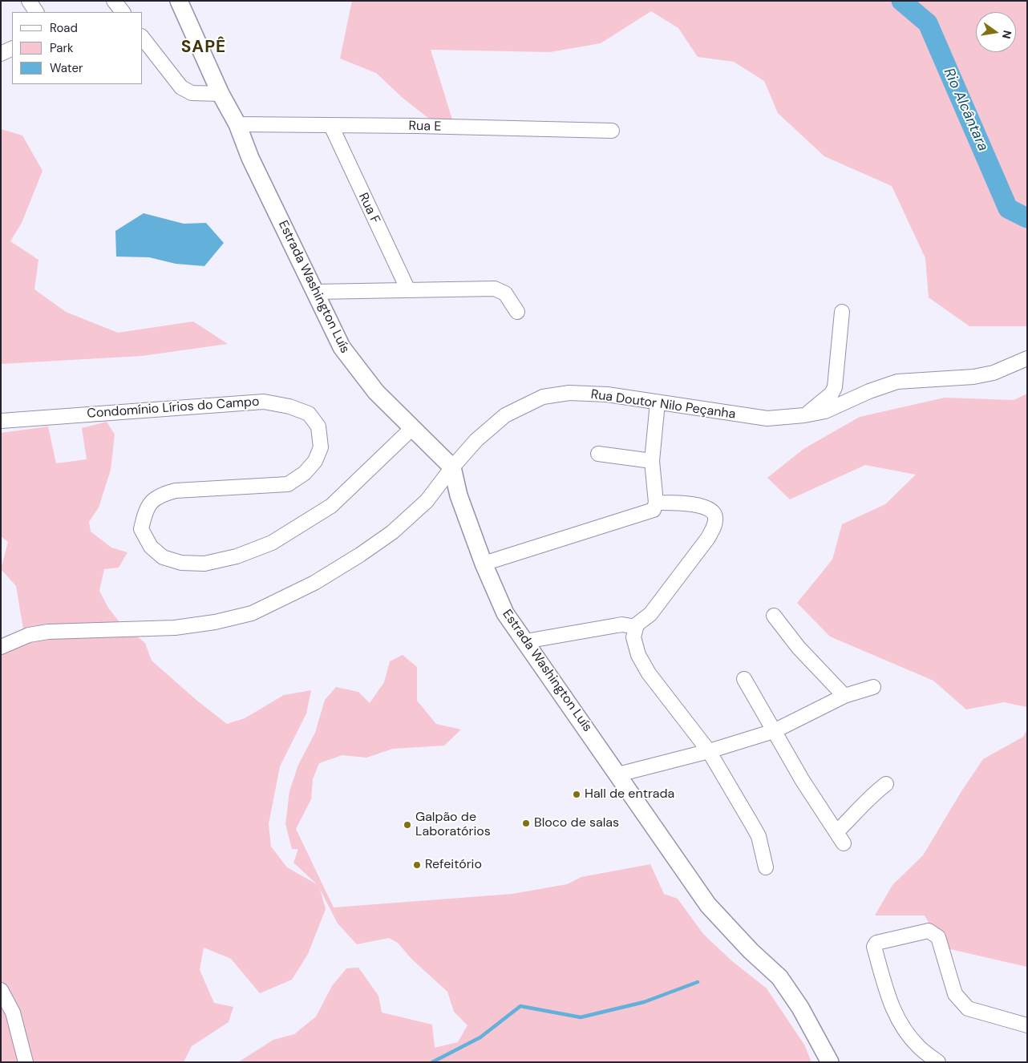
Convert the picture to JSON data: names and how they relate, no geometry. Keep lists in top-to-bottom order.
{
  "streets": {
    "street": [
      "Rua E",
      "Rua F",
      "Estrada Washington Luís",
      "Rua Doutor Nilo Peçanha",
      "Condomínio Lírios do Campo"
    ]
  },
  "crossings": [
    ["Rua E", "Rua F"],
    ["Rua E", "Estrada Washington Luís"],
    ["Estrada Washington Luís", "Rua Doutor Nilo Peçanha"],
    ["Estrada Washington Luís", "Condomínio Lírios do Campo"]
  ],
  "districts": ["SAPÊ"],
  "water": ["Rio Alcântara"],
  "places": [
    "Hall de entrada",
    "Bloco de salas",
    "Galpão de Laboratórios",
    "Refeitório"
  ],
  "legend": ["Road", "Park", "Water"],
  "north": "right"
}
